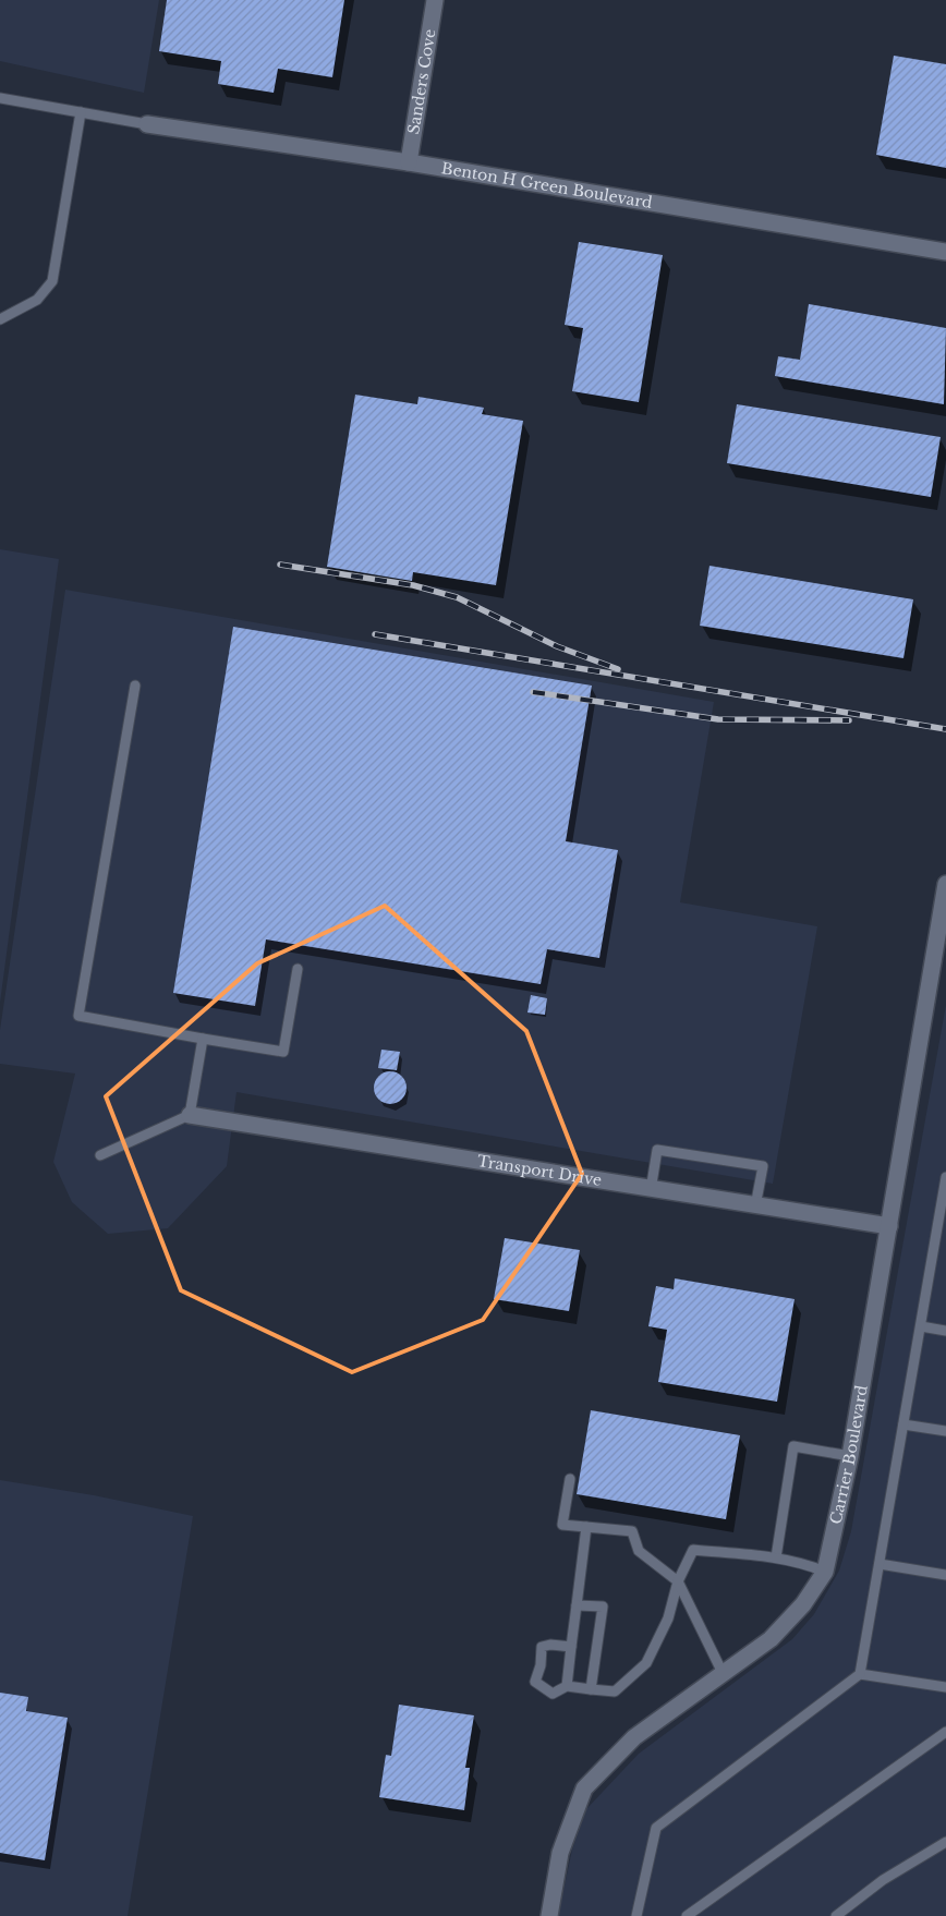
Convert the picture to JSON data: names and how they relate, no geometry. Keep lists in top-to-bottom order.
{
  "streets": {
    "street": [
      "Sanders Cove",
      "Benton H Green Boulevard",
      "Transport Drive",
      "Carrier Boulevard"
    ]
  },
  "crossings": [
    ["Sanders Cove", "Benton H Green Boulevard"],
    ["Transport Drive", "Carrier Boulevard"]
  ]
}
